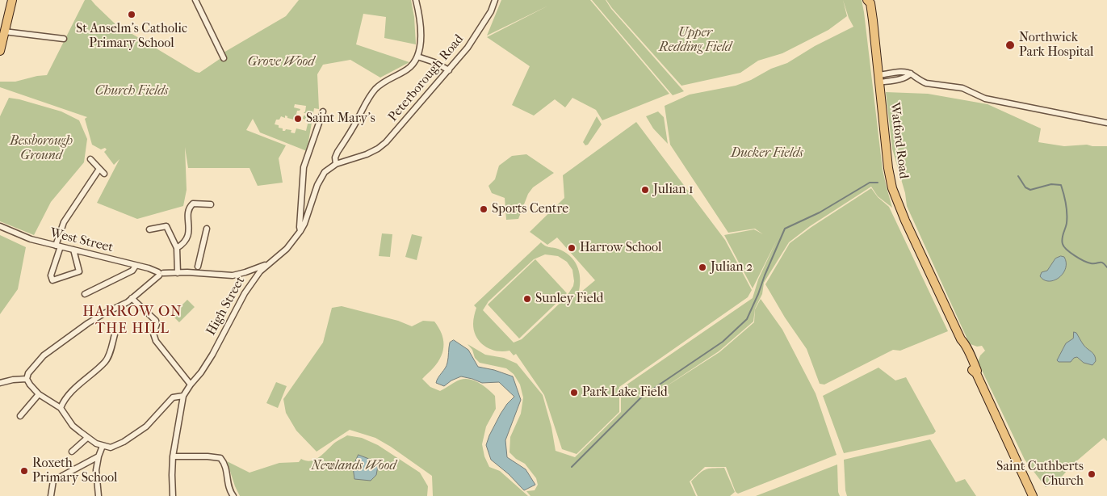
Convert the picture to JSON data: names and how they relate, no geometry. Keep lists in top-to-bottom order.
{
  "streets": {
    "main road": ["Watford Road"],
    "street": ["Peterborough Road", "West Street", "High Street"]
  },
  "crossings": [
    ["Peterborough Road", "High Street"],
    ["West Street", "High Street"]
  ],
  "districts": ["HARROW ON THE HILL"],
  "parks": [
    "Upper Redding Field",
    "Grove Wood",
    "Church Fields",
    "Bessborough Ground",
    "Ducker Fields",
    "Newlands Wood"
  ],
  "places": [
    "St Anselm's Catholic Primary School",
    "Northwick Park Hospital",
    "Saint Mary's",
    "Julian 1",
    "Sports Centre",
    "Harrow School",
    "Julian 2",
    "Sunley Field",
    "Park Lake Field",
    "Roxeth Primary School",
    "Saint Cuthberts Church"
  ]
}
